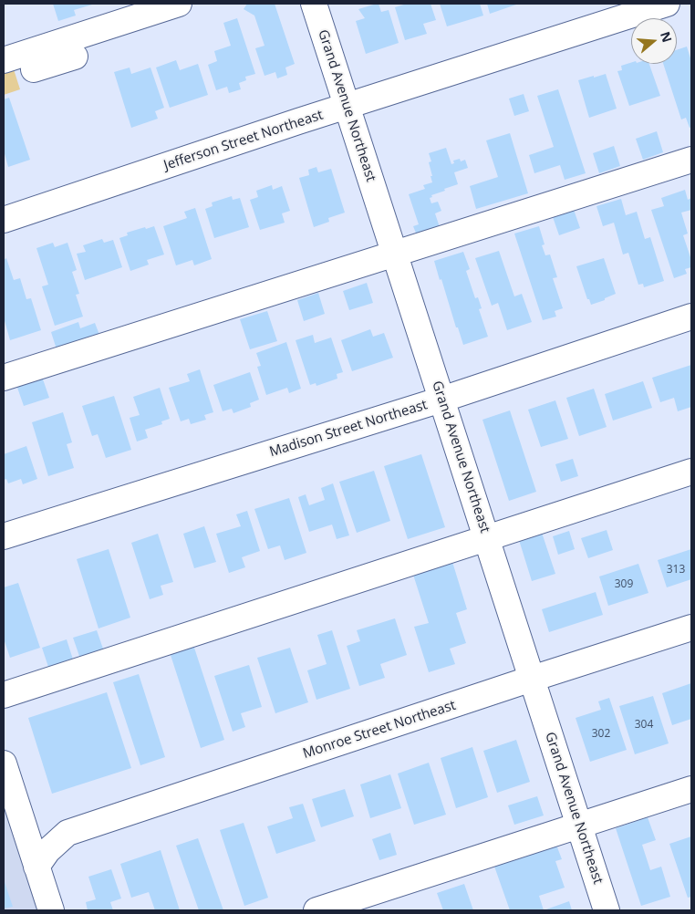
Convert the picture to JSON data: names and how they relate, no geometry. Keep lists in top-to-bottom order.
{
  "streets": {
    "street": [
      "Grand Avenue Northeast",
      "Jefferson Street Northeast",
      "Madison Street Northeast",
      "Monroe Street Northeast"
    ]
  },
  "crossings": [
    ["Grand Avenue Northeast", "Jefferson Street Northeast"],
    ["Grand Avenue Northeast", "Madison Street Northeast"],
    ["Grand Avenue Northeast", "Monroe Street Northeast"]
  ],
  "house_numbers": [
    "313",
    "309",
    "304",
    "302"
  ],
  "north": "right"
}
